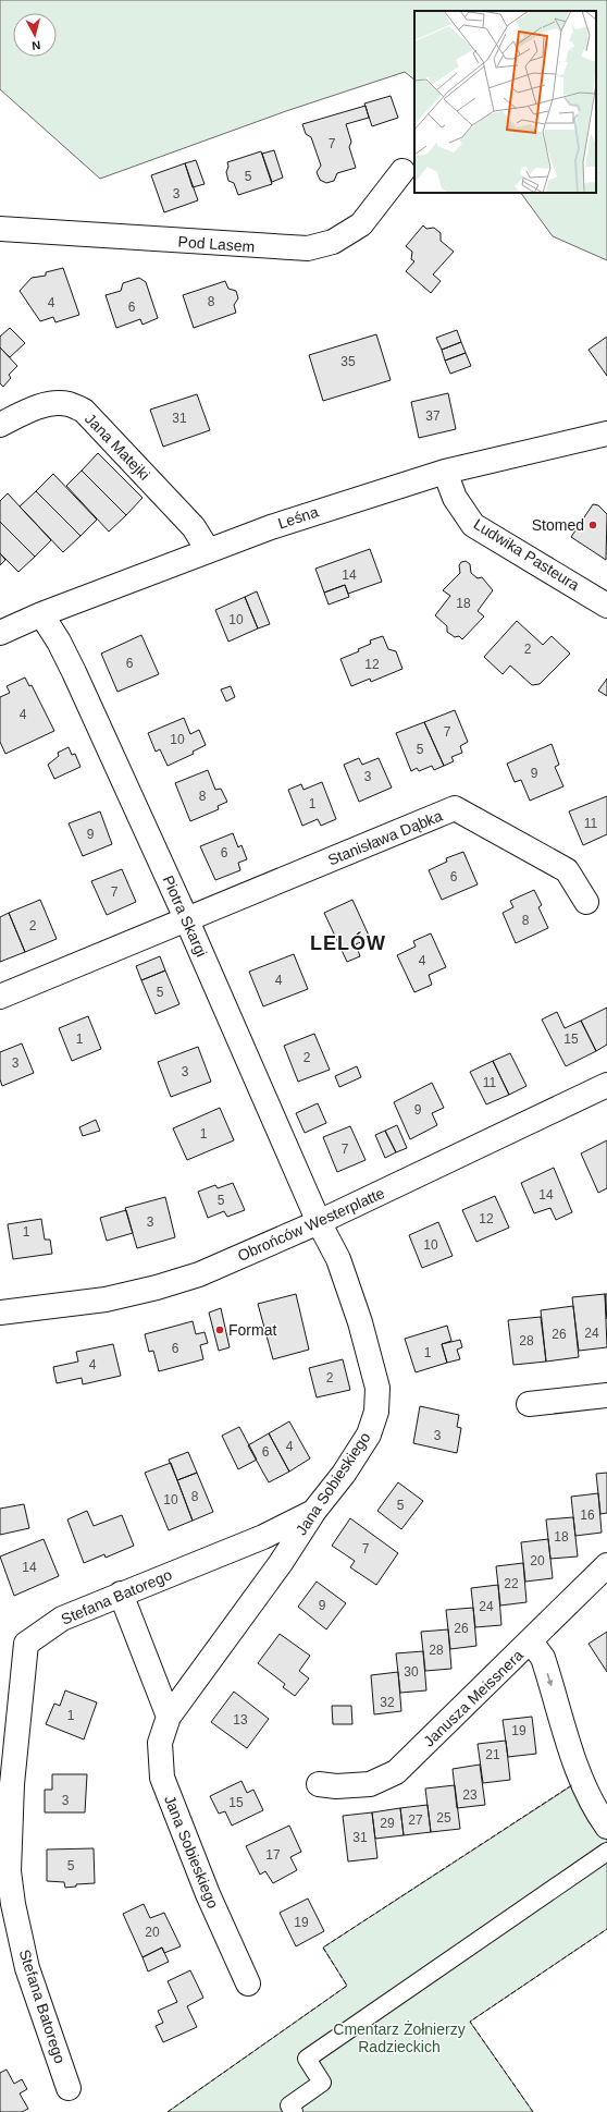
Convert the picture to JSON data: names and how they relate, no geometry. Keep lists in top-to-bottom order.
{
  "streets": {
    "street": [
      "Pod Lasem",
      "Jana Matejki",
      "Leśna",
      "Ludwika Pasteura",
      "Stanisława Dąbka",
      "Piotra Skargi",
      "Obrońców Westerplatte",
      "Jana Sobieskiego",
      "Stefana Batorego",
      "Janusza Meissnera"
    ]
  },
  "crossings": [
    ["Jana Matejki", "Leśna"],
    ["Leśna", "Ludwika Pasteura"],
    ["Leśna", "Piotra Skargi"],
    ["Stanisława Dąbka", "Piotra Skargi"],
    ["Piotra Skargi", "Obrońców Westerplatte"],
    ["Piotra Skargi", "Jana Sobieskiego"],
    ["Obrońców Westerplatte", "Jana Sobieskiego"],
    ["Jana Sobieskiego", "Stefana Batorego"]
  ],
  "districts": ["LELÓW"],
  "parks": ["Cmentarz Żołnierzy Radzieckich"],
  "places": ["Stomed", "Format"],
  "house_numbers": [
    "7",
    "5",
    "3",
    "8",
    "4",
    "6",
    "35",
    "37",
    "31",
    "14",
    "18",
    "10",
    "2",
    "6",
    "12",
    "4",
    "7",
    "10",
    "5",
    "9",
    "3",
    "8",
    "1",
    "11",
    "9",
    "6",
    "6",
    "7",
    "8",
    "2",
    "4",
    "4",
    "5",
    "1",
    "15",
    "2",
    "3",
    "3",
    "11",
    "9",
    "1",
    "7",
    "14",
    "5",
    "12",
    "3",
    "1",
    "10",
    "24",
    "26",
    "28",
    "6",
    "1",
    "4",
    "2",
    "3",
    "4",
    "6",
    "8",
    "10",
    "5",
    "16",
    "18",
    "7",
    "20",
    "14",
    "22",
    "9",
    "24",
    "26",
    "28",
    "30",
    "32",
    "1",
    "13",
    "19",
    "21",
    "23",
    "3",
    "15",
    "25",
    "27",
    "29",
    "31",
    "17",
    "5",
    "19",
    "20"
  ],
  "north": "bottom"
}
